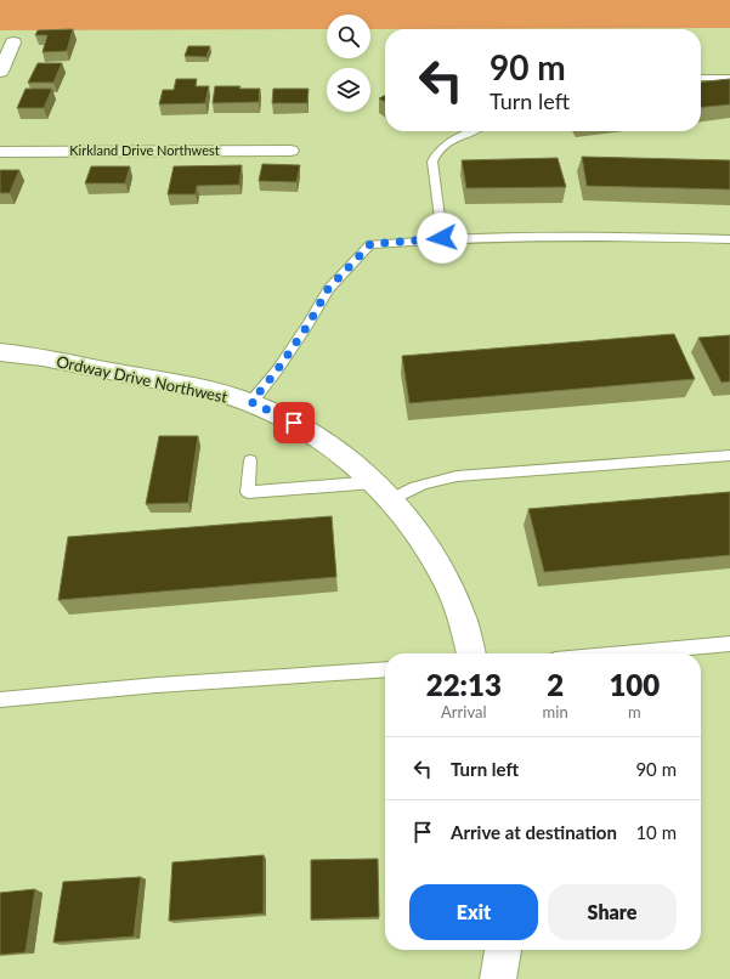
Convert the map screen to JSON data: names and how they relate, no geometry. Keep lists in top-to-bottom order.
{
  "streets": {
    "street": ["Kirkland Drive Northwest", "Ordway Drive Northwest"]
  },
  "page": {
    "turn": ["90 m", "Turn left"],
    "eta": [
      "22:13",
      "Arrival",
      "2",
      "min",
      "100",
      "m"
    ],
    "list": [
      {
        "name": "Turn left",
        "value": "90 m"
      },
      {
        "name": "Arrive at destination",
        "value": "10 m"
      }
    ],
    "buttons": ["Exit", "Share"]
  }
}
